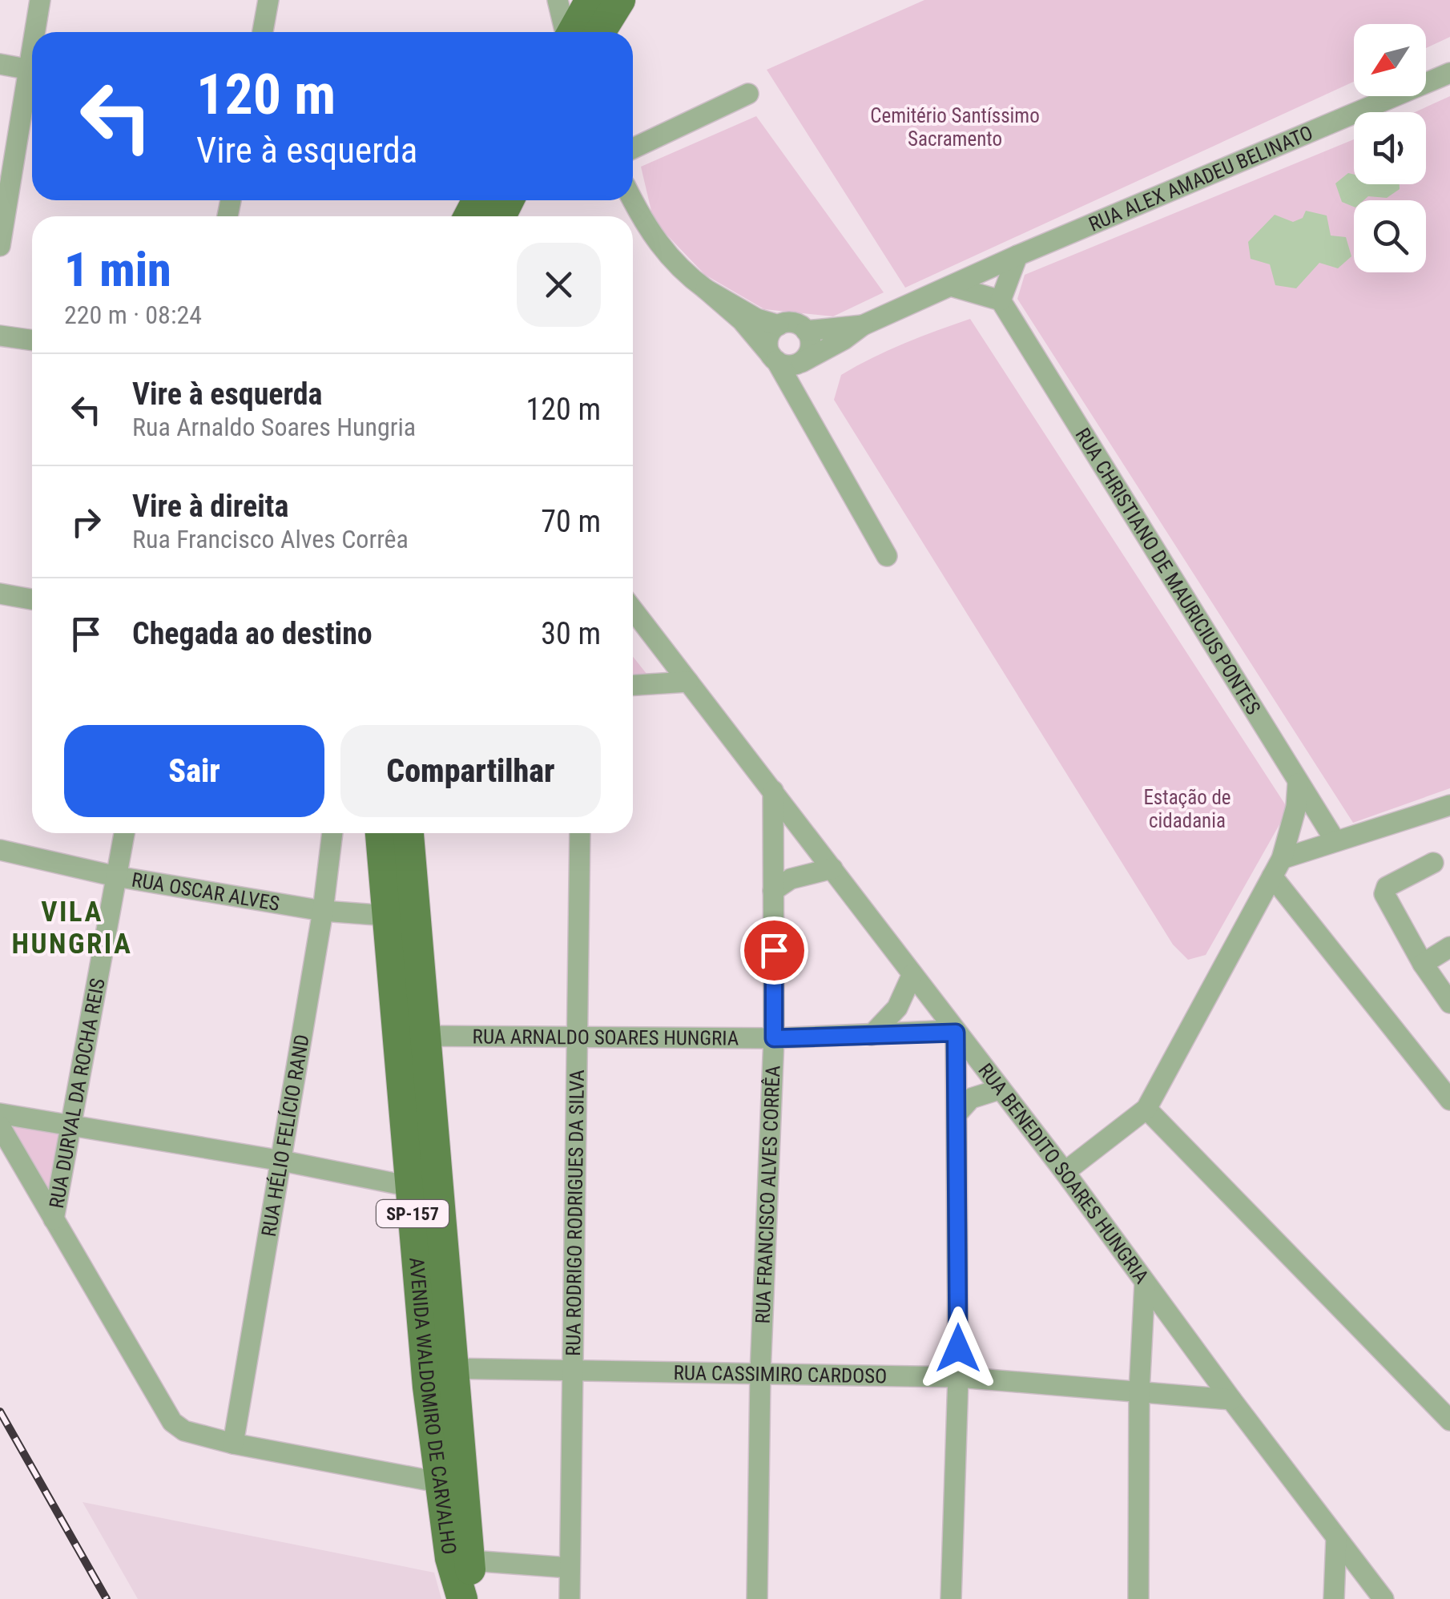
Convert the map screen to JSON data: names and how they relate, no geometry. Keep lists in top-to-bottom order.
{
  "streets": {
    "main road": ["SP-157", "AVENIDA WALDOMIRO DE CARVALHO"],
    "street": [
      "RUA ALEX AMADEU BELINATO",
      "RUA CHRISTIANO DE MAURICIUS PONTES",
      "RUA OSCAR ALVES",
      "RUA ARNALDO SOARES HUNGRIA",
      "RUA DURVAL DA ROCHA REIS",
      "RUA HÉLIO FELÍCIO RAND",
      "RUA BENEDITO SOARES HUNGRIA",
      "RUA FRANCISCO ALVES CORRÊA",
      "RUA RODRIGO RODRIGUES DA SILVA",
      "RUA CASSIMIRO CARDOSO"
    ]
  },
  "crossings": [
    ["RUA OSCAR ALVES", "RUA DURVAL DA ROCHA REIS"],
    ["RUA OSCAR ALVES", "RUA HÉLIO FELÍCIO RAND"],
    ["RUA OSCAR ALVES", "AVENIDA WALDOMIRO DE CARVALHO"],
    ["RUA ARNALDO SOARES HUNGRIA", "RUA BENEDITO SOARES HUNGRIA"],
    ["RUA ARNALDO SOARES HUNGRIA", "RUA FRANCISCO ALVES CORRÊA"],
    ["RUA ARNALDO SOARES HUNGRIA", "RUA RODRIGO RODRIGUES DA SILVA"],
    ["RUA ARNALDO SOARES HUNGRIA", "AVENIDA WALDOMIRO DE CARVALHO"],
    ["RUA BENEDITO SOARES HUNGRIA", "RUA FRANCISCO ALVES CORRÊA"],
    ["RUA BENEDITO SOARES HUNGRIA", "RUA CASSIMIRO CARDOSO"],
    ["RUA FRANCISCO ALVES CORRÊA", "RUA CASSIMIRO CARDOSO"],
    ["RUA RODRIGO RODRIGUES DA SILVA", "RUA CASSIMIRO CARDOSO"],
    ["RUA CASSIMIRO CARDOSO", "AVENIDA WALDOMIRO DE CARVALHO"]
  ],
  "districts": ["VILA HUNGRIA"],
  "parks": ["Cemitério Santíssimo Sacramento", "Estação de cidadania"],
  "north": "bottom left",
  "page": {
    "turn": ["120 m", "Vire à esquerda"],
    "heading": ["1 min", "220 m · 08:24"],
    "list": [
      {
        "name": "Vire à esquerda",
        "note": "Rua Arnaldo Soares Hungria",
        "value": "120 m"
      },
      {
        "name": "Vire à direita",
        "note": "Rua Francisco Alves Corrêa",
        "value": "70 m"
      },
      {
        "name": "Chegada ao destino",
        "value": "30 m"
      }
    ],
    "buttons": ["Sair", "Compartilhar"]
  }
}
